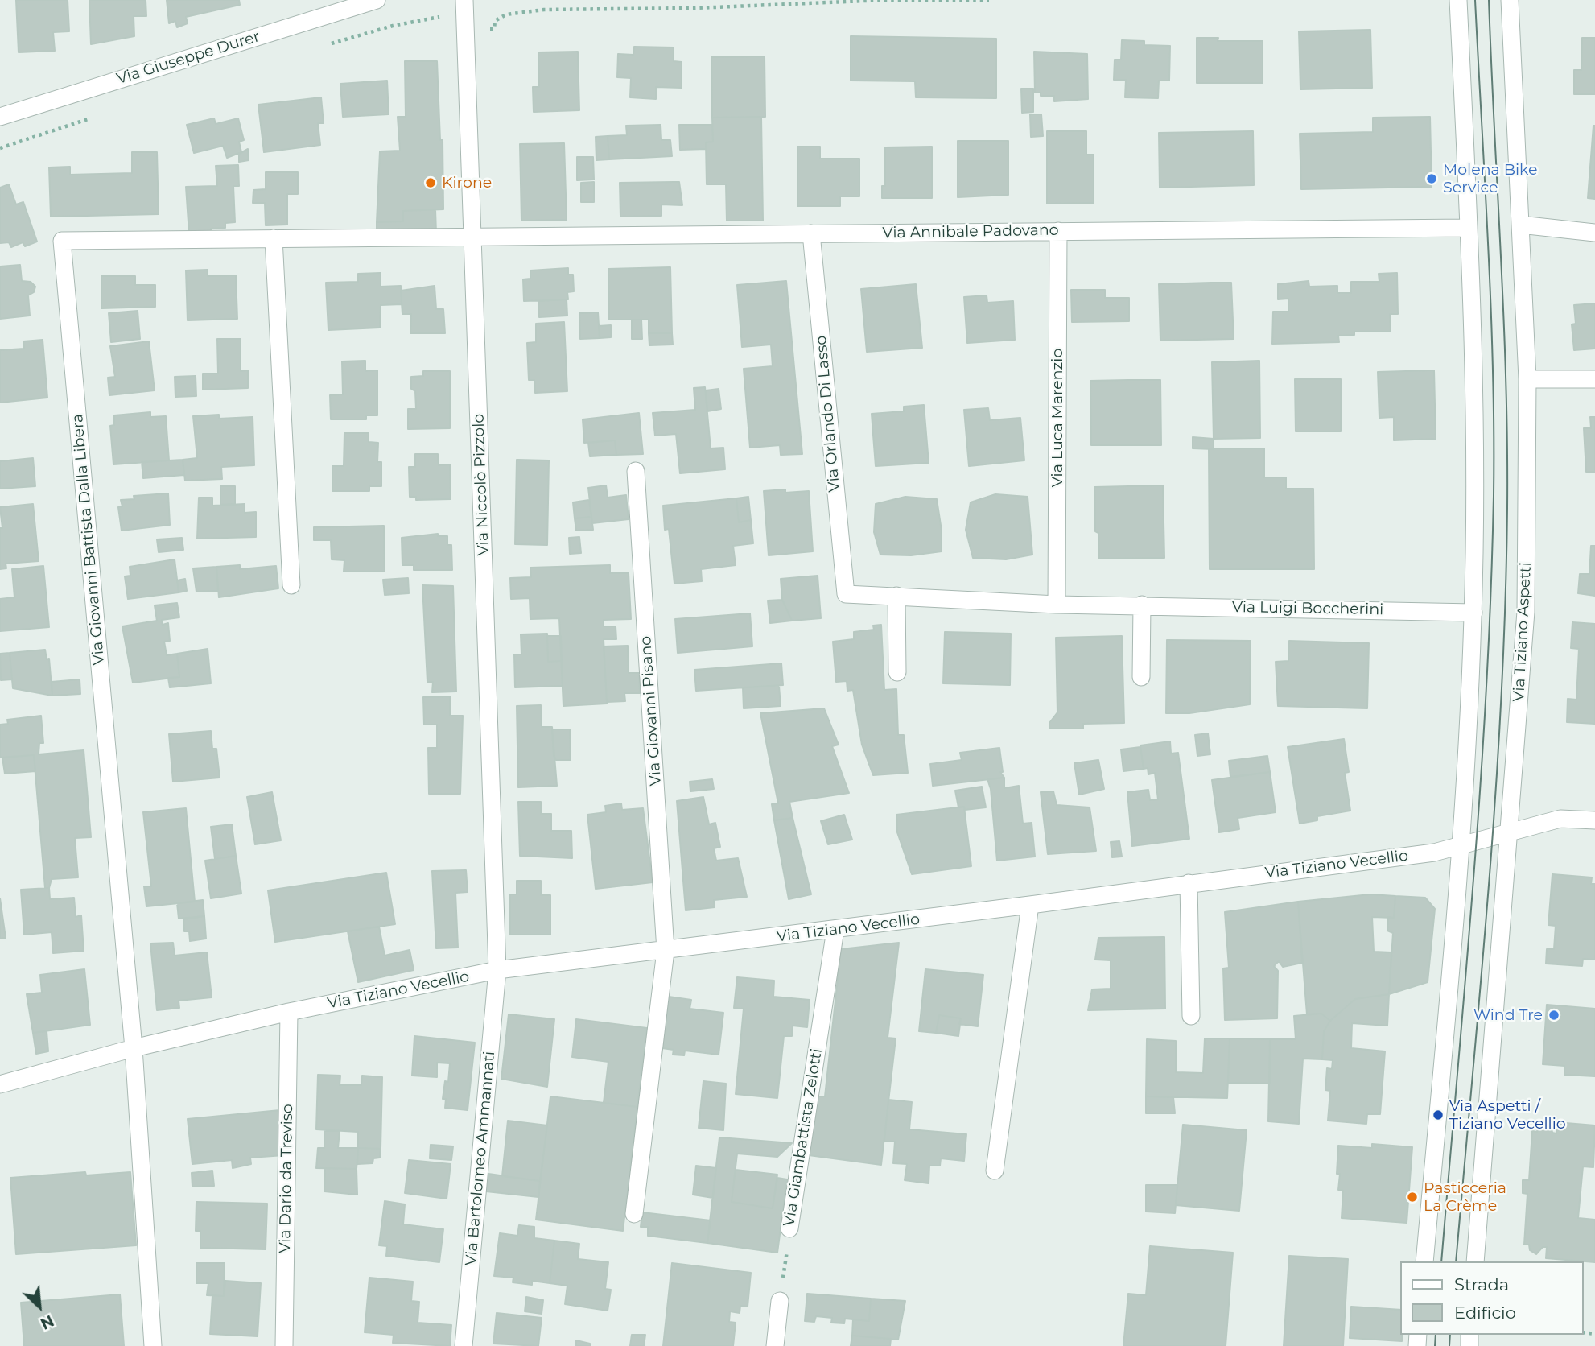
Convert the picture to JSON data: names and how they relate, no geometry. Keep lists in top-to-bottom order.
{
  "streets": {
    "street": [
      "Via Giuseppe Durer",
      "Via Annibale Padovano",
      "Via Orlando Di Lasso",
      "Via Luca Marenzio",
      "Via Niccolò Pizzolo",
      "Via Giovanni Battista Dalla Libera",
      "Via Luigi Boccherini",
      "Via Tiziano Aspetti",
      "Via Giovanni Pisano",
      "Via Tiziano Vecellio",
      "Via Giambattista Zelotti",
      "Via Bartolomeo Ammannati",
      "Via Dario da Treviso"
    ]
  },
  "crossings": [
    ["Via Annibale Padovano", "Via Orlando Di Lasso"],
    ["Via Annibale Padovano", "Via Luca Marenzio"],
    ["Via Annibale Padovano", "Via Niccolò Pizzolo"],
    ["Via Annibale Padovano", "Via Giovanni Battista Dalla Libera"],
    ["Via Orlando Di Lasso", "Via Luigi Boccherini"],
    ["Via Luca Marenzio", "Via Luigi Boccherini"],
    ["Via Niccolò Pizzolo", "Via Giovanni Battista Dalla Libera"],
    ["Via Niccolò Pizzolo", "Via Tiziano Vecellio"],
    ["Via Niccolò Pizzolo", "Via Bartolomeo Ammannati"],
    ["Via Giovanni Battista Dalla Libera", "Via Tiziano Vecellio"],
    ["Via Tiziano Aspetti", "Via Tiziano Vecellio"],
    ["Via Giovanni Pisano", "Via Tiziano Vecellio"],
    ["Via Tiziano Vecellio", "Via Giambattista Zelotti"],
    ["Via Tiziano Vecellio", "Via Bartolomeo Ammannati"],
    ["Via Tiziano Vecellio", "Via Dario da Treviso"]
  ],
  "places": [
    "Molena Bike Service",
    "Kirone",
    "Wind Tre",
    "Via Aspetti / Tiziano Vecellio",
    "Pasticceria La Crème"
  ],
  "legend": ["Strada", "Edificio"],
  "north": "bottom right"
}
